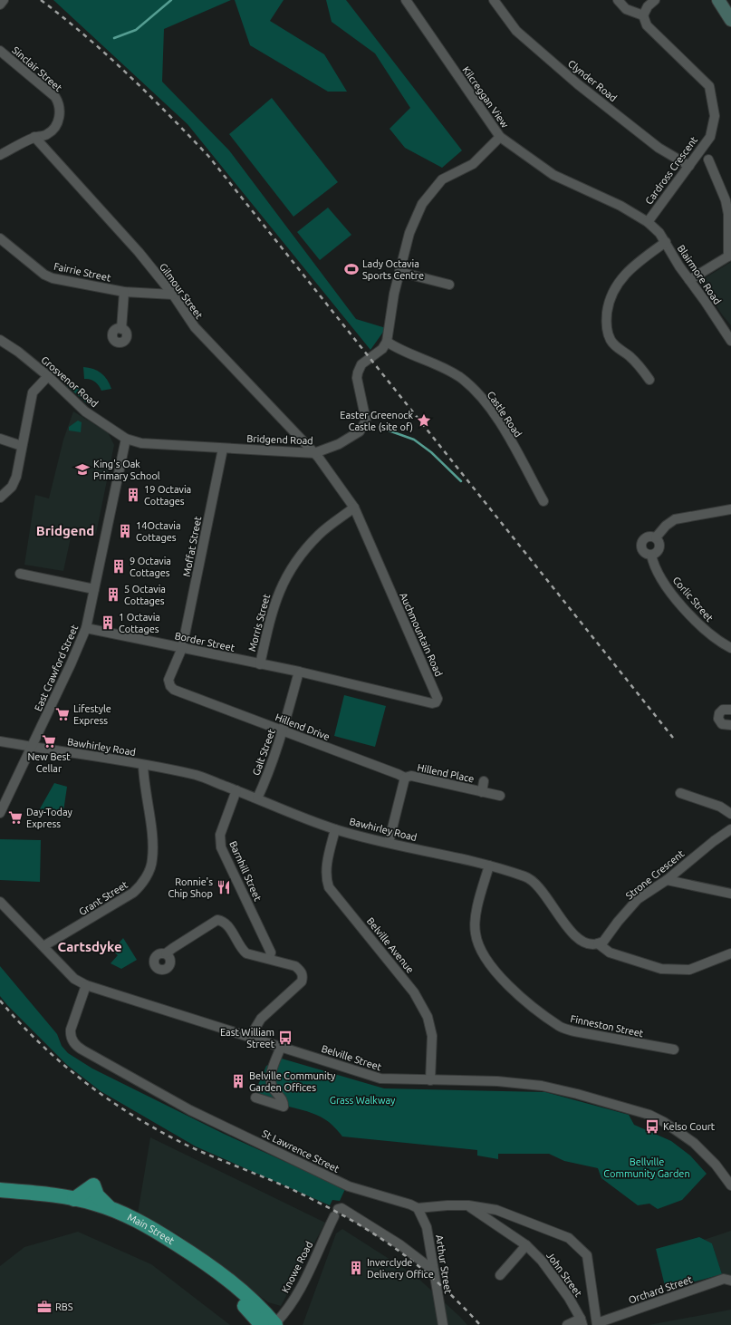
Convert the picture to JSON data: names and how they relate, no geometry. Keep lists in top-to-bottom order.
{
  "streets": {
    "highway": ["Main Street"],
    "street": [
      "Sinclair Street",
      "Clynder Road",
      "Kilcreggan View",
      "Cardross Crescent",
      "Fairrie Street",
      "Blairmore Road",
      "Gilmour Street",
      "Grosvenor Road",
      "Castle Road",
      "Bridgend Road",
      "Moffat Street",
      "Corlic Street",
      "Morris Street",
      "Auchmountain Road",
      "Border Street",
      "East Crawford Street",
      "Hillend Drive",
      "Bawhirley Road",
      "Galt Street",
      "Hillend Place",
      "Barnhill Street",
      "Strone Crescent",
      "Grant Street",
      "Belville Avenue",
      "Finneston Street",
      "Belville Street",
      "St Lawrence Street",
      "Arthur Street",
      "Knowe Road",
      "John Street",
      "Orchard Street"
    ]
  },
  "crossings": [
    ["Sinclair Street", "Gilmour Street"],
    ["Clynder Road", "Cardross Crescent"],
    ["Kilcreggan View", "Cardross Crescent"],
    ["Kilcreggan View", "Blairmore Road"],
    ["Cardross Crescent", "Blairmore Road"],
    ["Fairrie Street", "Gilmour Street"],
    ["Gilmour Street", "Bridgend Road"],
    ["Gilmour Street", "Auchmountain Road"],
    ["Grosvenor Road", "Bridgend Road"],
    ["Grosvenor Road", "East Crawford Street"],
    ["Castle Road", "Bridgend Road"],
    ["Bridgend Road", "Moffat Street"],
    ["Bridgend Road", "Auchmountain Road"],
    ["Bridgend Road", "East Crawford Street"],
    ["Moffat Street", "Border Street"],
    ["Moffat Street", "Hillend Drive"],
    ["Morris Street", "Auchmountain Road"],
    ["Morris Street", "Border Street"],
    ["Auchmountain Road", "Border Street"],
    ["Auchmountain Road", "Galt Street"],
    ["Border Street", "East Crawford Street"],
    ["Border Street", "Hillend Drive"],
    ["Border Street", "Galt Street"],
    ["East Crawford Street", "Bawhirley Road"],
    ["Hillend Drive", "Galt Street"],
    ["Hillend Drive", "Hillend Place"],
    ["Bawhirley Road", "Galt Street"],
    ["Bawhirley Road", "Barnhill Street"],
    ["Bawhirley Road", "Strone Crescent"],
    ["Bawhirley Road", "Grant Street"],
    ["Bawhirley Road", "Belville Avenue"],
    ["Bawhirley Road", "Finneston Street"],
    ["Grant Street", "Belville Street"],
    ["Belville Avenue", "Belville Street"],
    ["Belville Street", "St Lawrence Street"],
    ["St Lawrence Street", "Arthur Street"],
    ["St Lawrence Street", "John Street"],
    ["St Lawrence Street", "Orchard Street"],
    ["Main Street", "Knowe Road"],
    ["Arthur Street", "Knowe Road"]
  ],
  "districts": ["Bridgend", "Cartsdyke"],
  "parks": ["Grass Walkway", "Bellville Community Garden"],
  "places": {
    "sports": ["Lady Octavia Sports Centre"],
    "place": ["Easter Greenock Castle (site of)"],
    "school or university": ["King's Oak Primary School"],
    "building": [
      "19 Octavia Cottages",
      "14Octavia Cottages",
      "9 Octavia Cottages",
      "5 Octavia Cottages",
      "1 Octavia Cottages",
      "Belville Community Garden Offices",
      "Inverclyde Delivery Office"
    ],
    "supermarket": ["Lifestyle Express", "New Best Cellar", "Day-Today Express"],
    "restaurant": ["Ronnie's Chip Shop"],
    "bus stop": ["East William Street", "Kelso Court"],
    "office": ["RBS"]
  }
}
